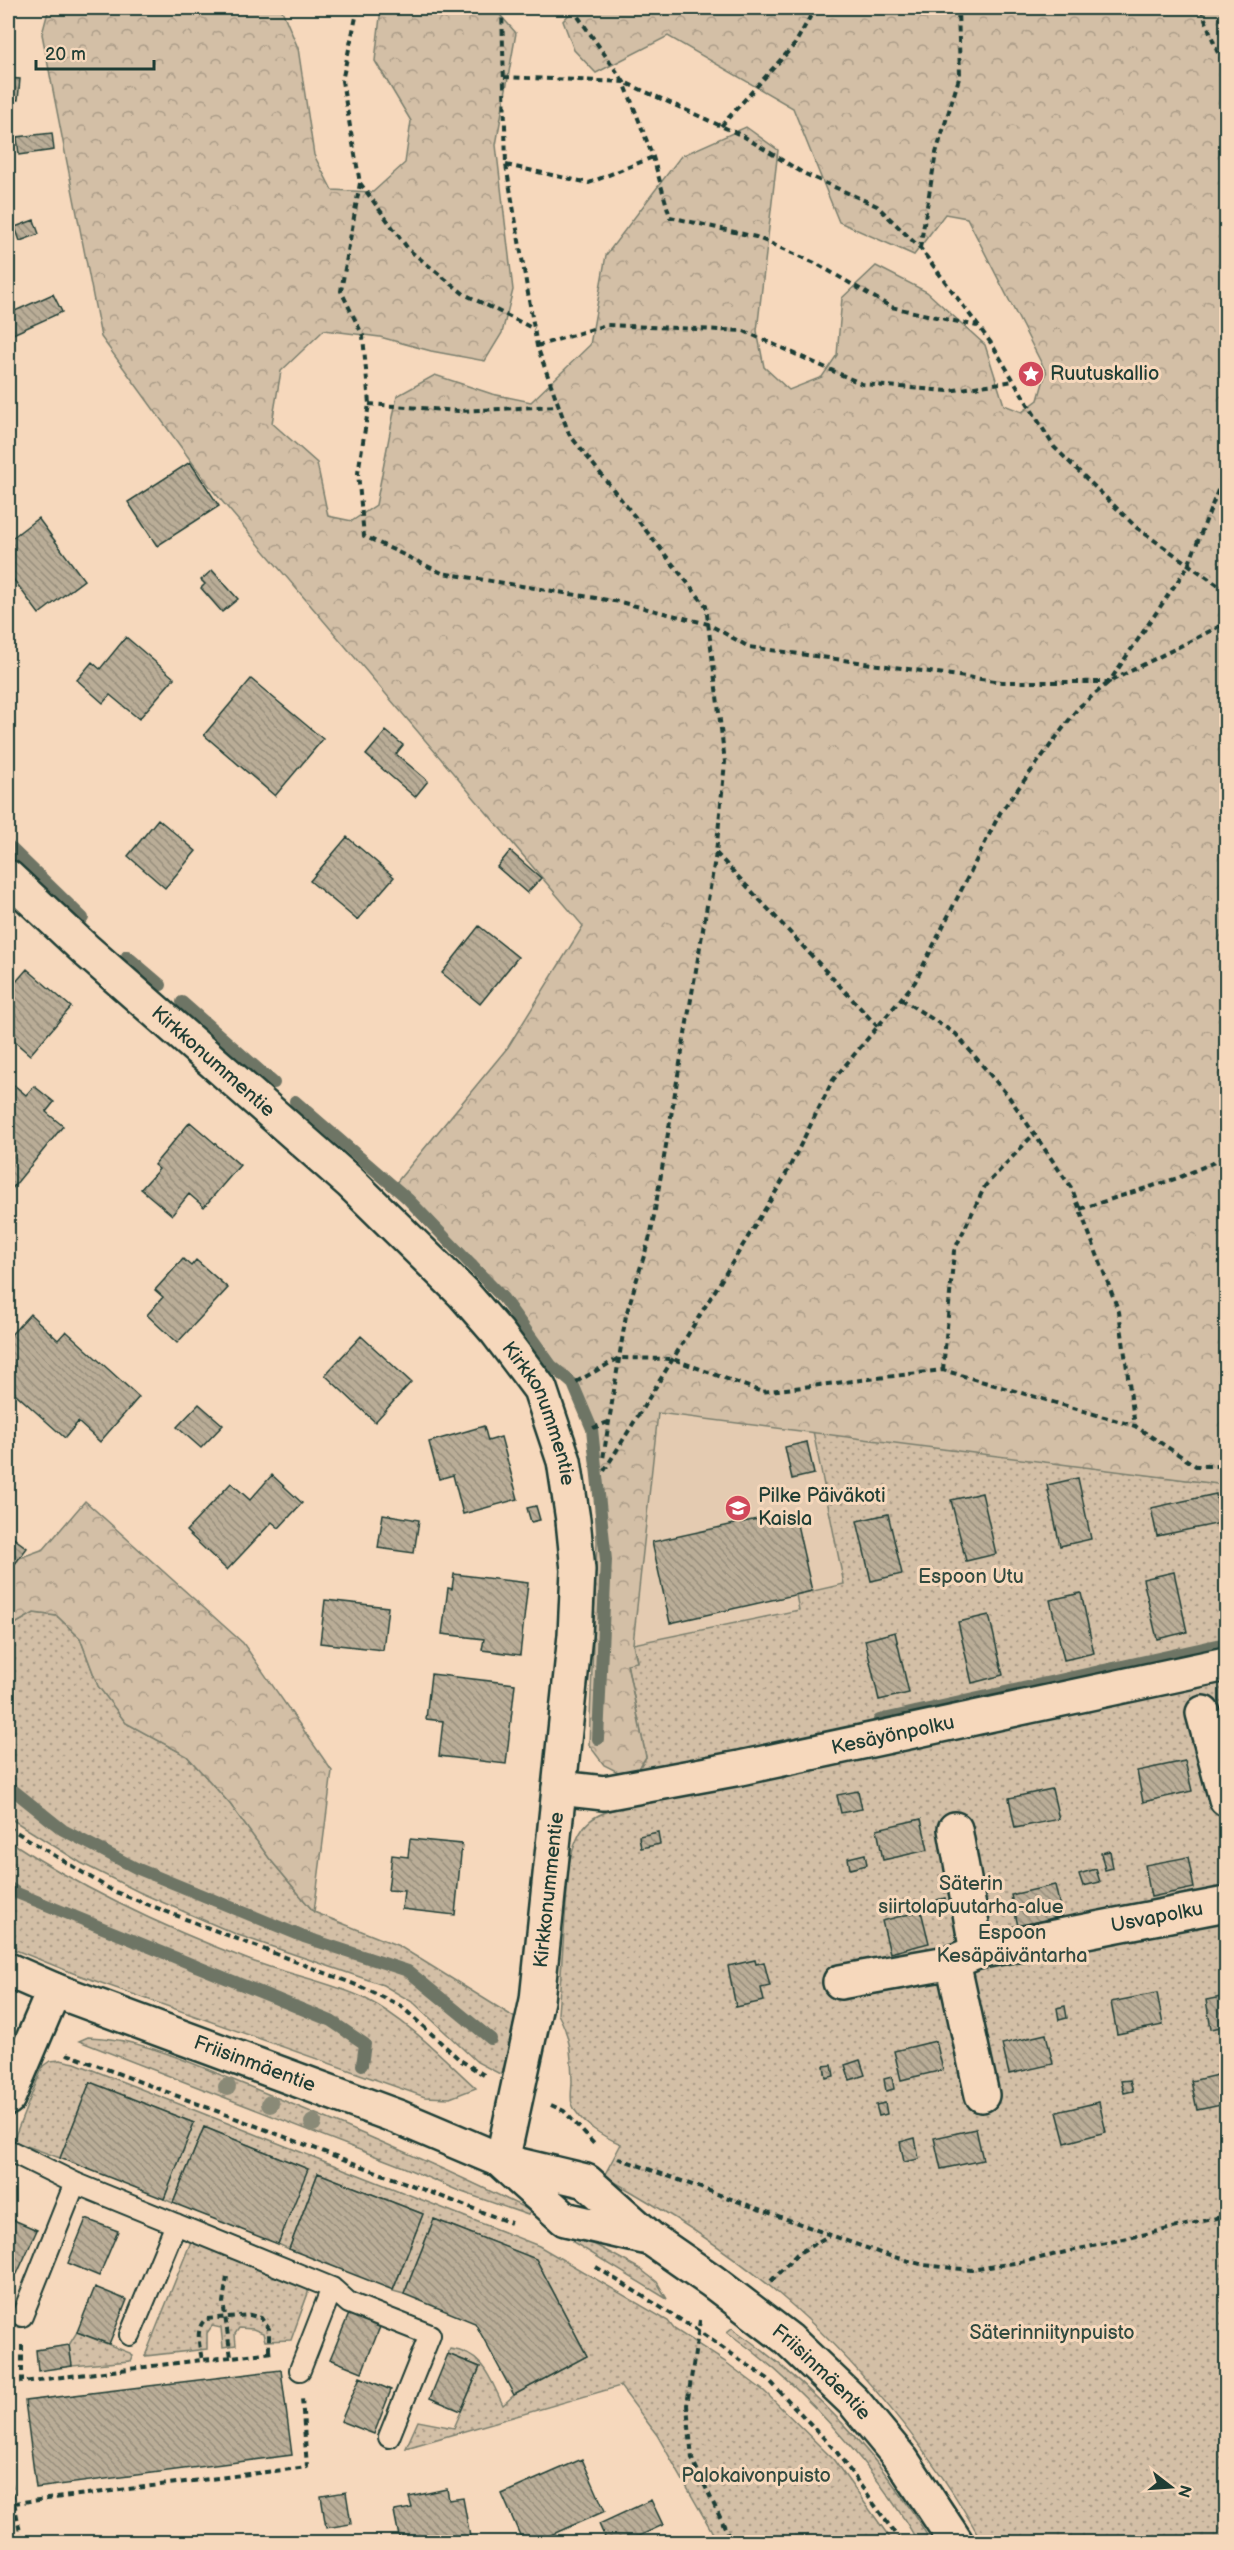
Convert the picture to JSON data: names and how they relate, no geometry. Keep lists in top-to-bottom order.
{
  "streets": {
    "street": [
      "Kirkkonummentie",
      "Kesäyönpolku",
      "Usvapolku",
      "Friisinmäentie"
    ]
  },
  "crossings": [
    ["Kirkkonummentie", "Kesäyönpolku"],
    ["Kirkkonummentie", "Friisinmäentie"]
  ],
  "parks": [
    "Espoon Utu",
    "Säterin siirtolapuutarha-alue",
    "Espoon Kesäpäiväntarha",
    "Säterinniitynpuisto",
    "Palokaivonpuisto"
  ],
  "places": {
    "place": ["Ruutuskallio"],
    "school or university": ["Pilke Päiväkoti Kaisla"]
  },
  "scale_bar": "20 m",
  "north": "right"
}
